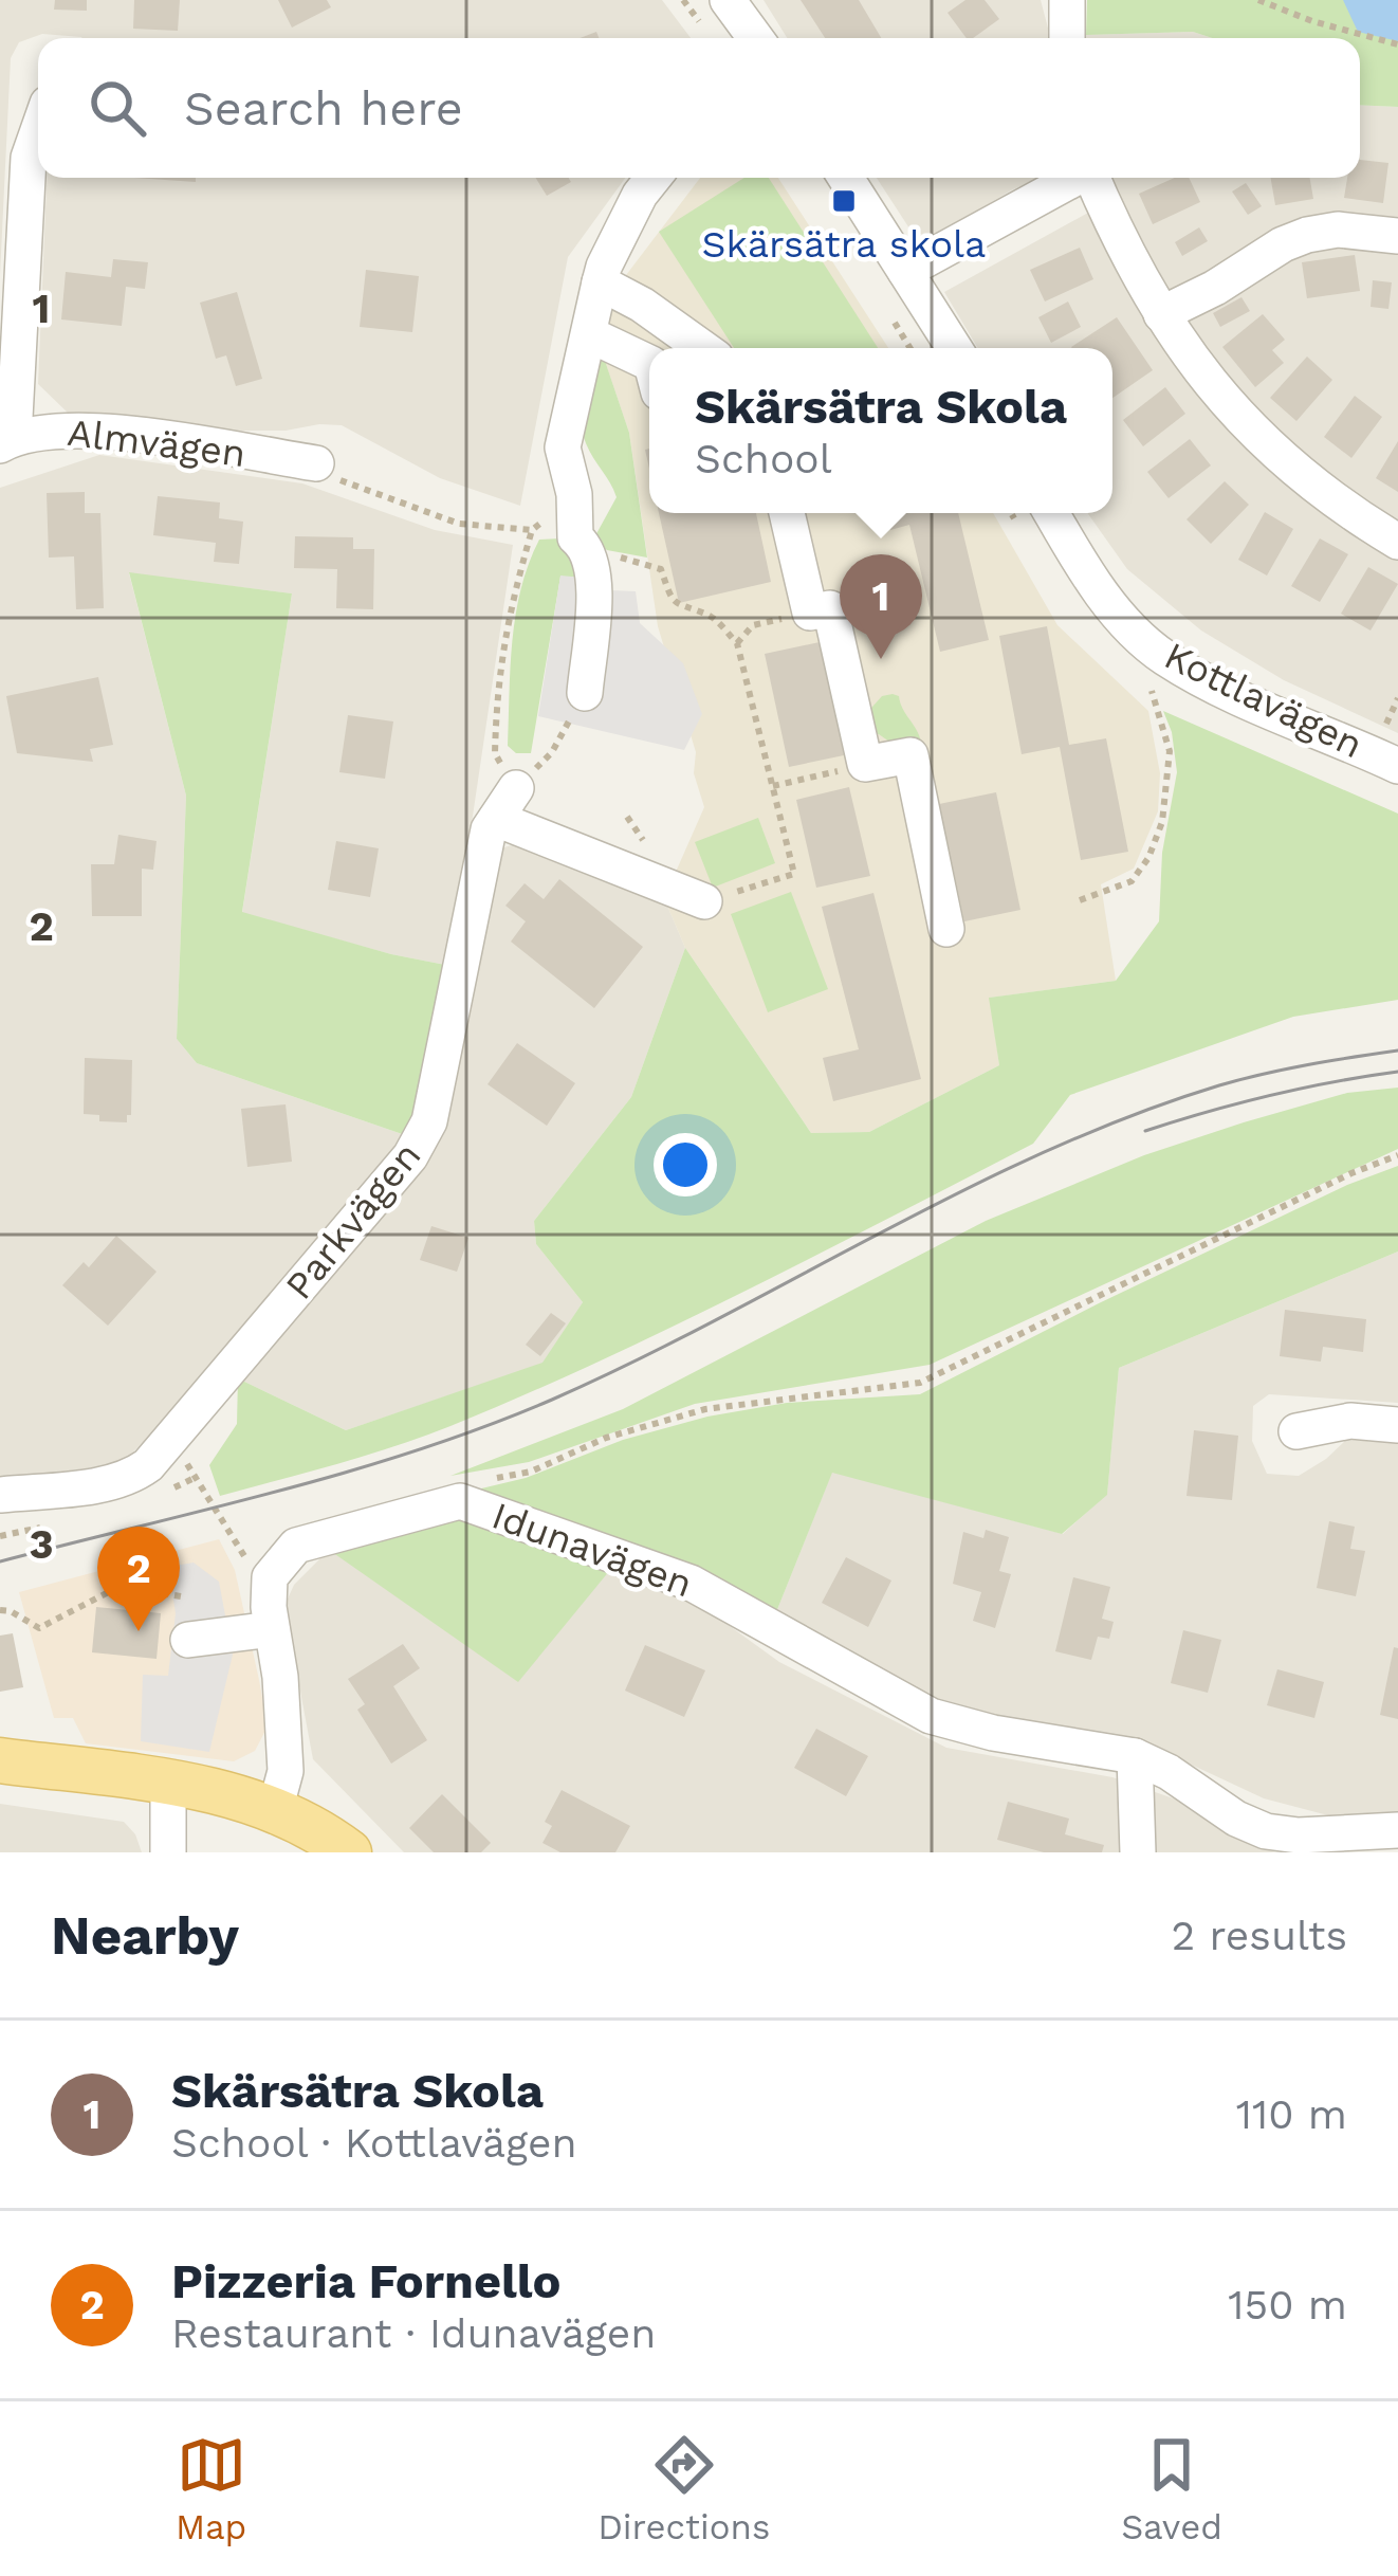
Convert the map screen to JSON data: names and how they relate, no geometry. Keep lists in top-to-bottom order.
{
  "streets": {
    "street": [
      "Almvägen",
      "Kottlavägen",
      "Parkvägen",
      "Idunavägen"
    ]
  },
  "places": {
    "transit": ["Skärsätra skola"]
  },
  "page": {
    "search": "Search here",
    "popup": ["Skärsätra Skola", "School"],
    "pins": ["1", "2"],
    "heading": ["Nearby", "2 results"],
    "list": [
      {
        "mark": "1",
        "name": "Skärsätra Skola",
        "note": "School · Kottlavägen",
        "value": "110 m"
      },
      {
        "mark": "2",
        "name": "Pizzeria Fornello",
        "note": "Restaurant · Idunavägen",
        "value": "150 m"
      }
    ],
    "nav": ["Map", "Directions", "Saved"]
  },
  "grid": {
    "rows": ["1", "2", "3"]
  }
}
